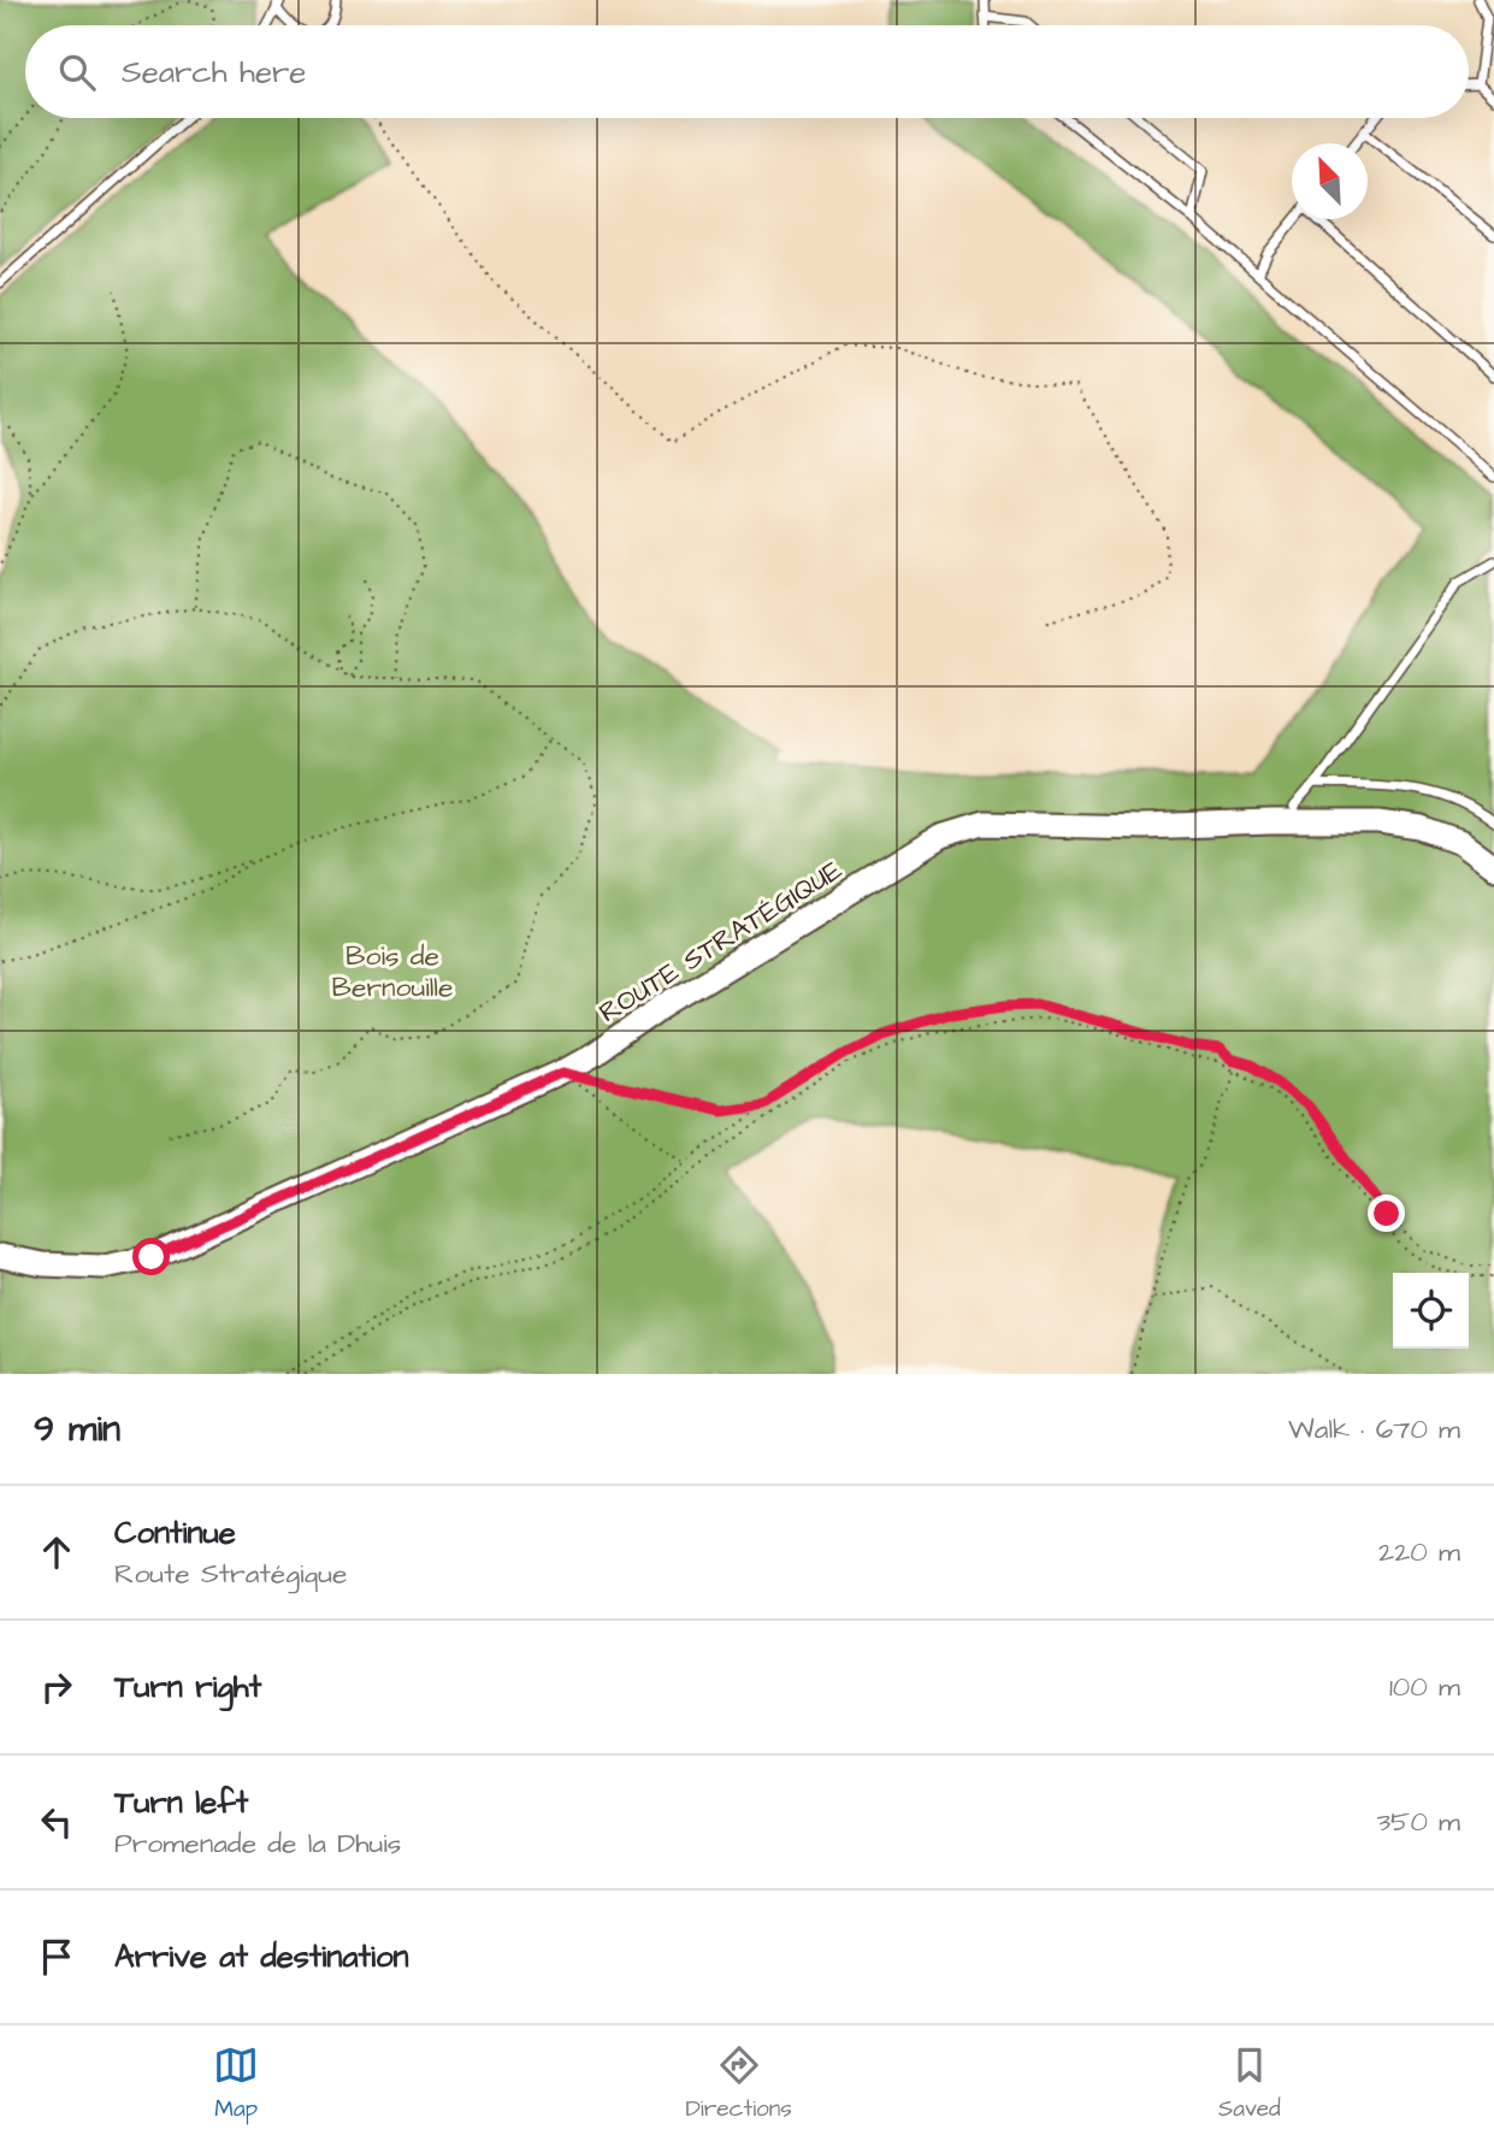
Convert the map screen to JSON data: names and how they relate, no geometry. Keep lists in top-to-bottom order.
{
  "streets": {
    "street": ["ROUTE STRATÉGIQUE"]
  },
  "parks": ["Bois de Bernouille"],
  "north": "top left",
  "page": {
    "search": "Search here",
    "heading": ["9 min", "Walk · 670 m"],
    "list": [
      ["Continue", "Route Stratégique", "220 m"],
      ["Turn right", "100 m"],
      ["Turn left", "Promenade de la Dhuis", "350 m"],
      "Arrive at destination"
    ],
    "nav": ["Map", "Directions", "Saved"]
  }
}
